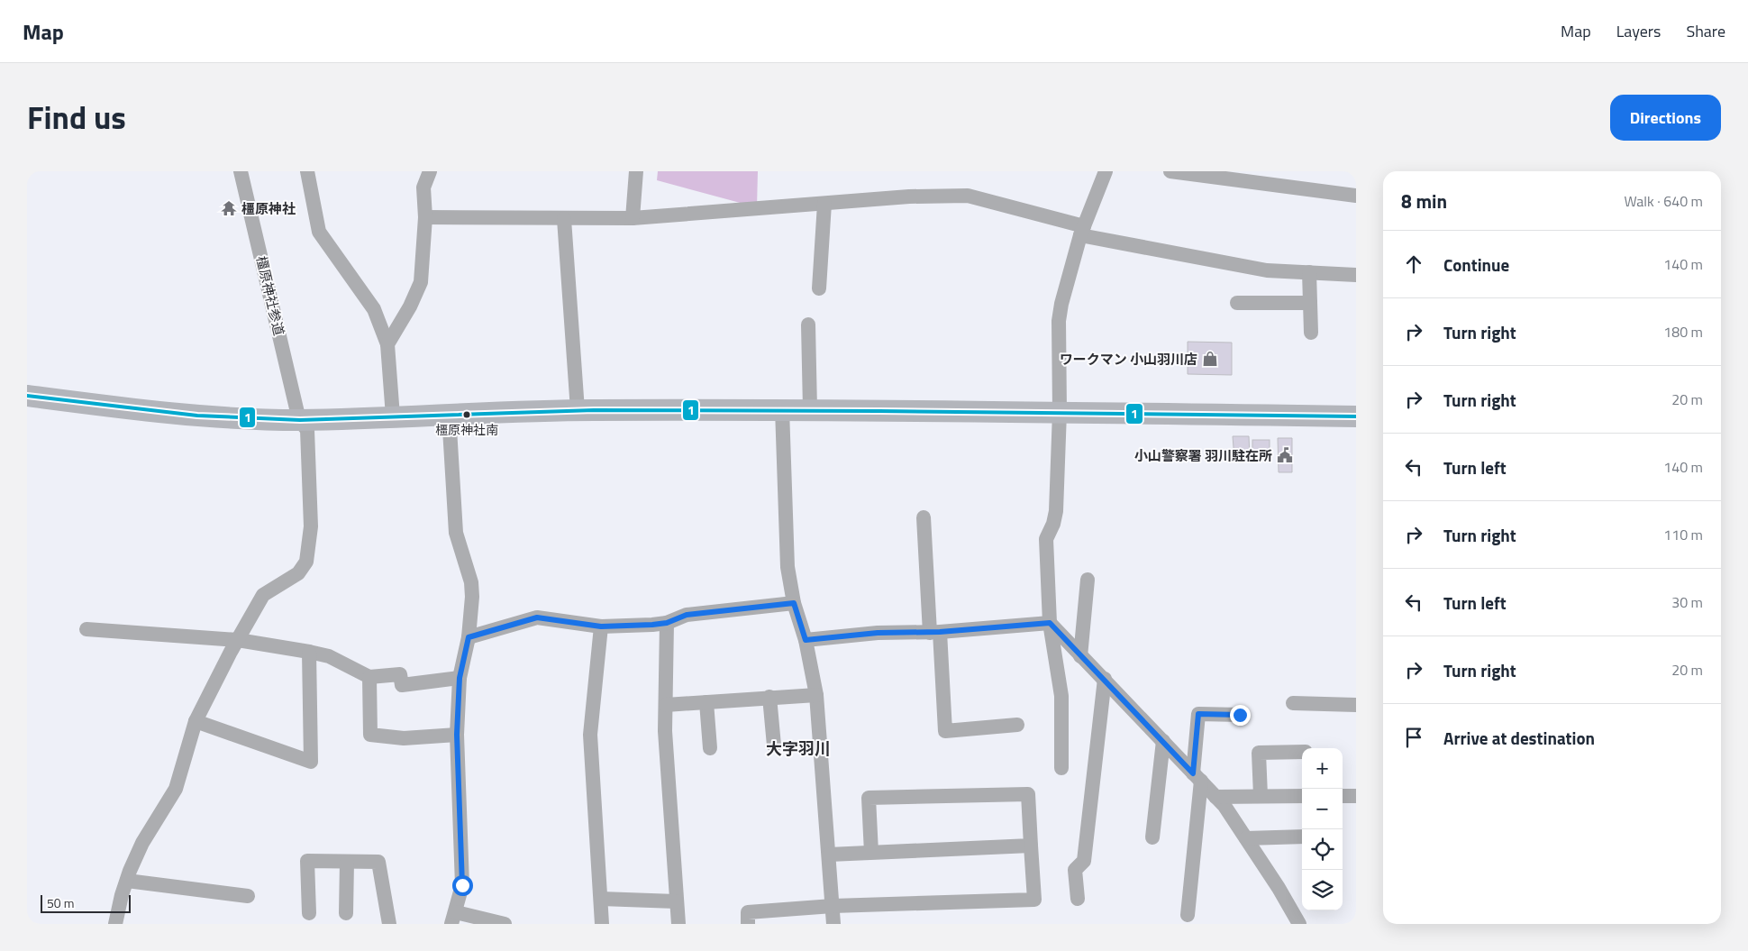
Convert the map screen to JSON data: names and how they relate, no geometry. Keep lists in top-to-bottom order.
{
  "streets": {
    "street": ["橿原神社参道"]
  },
  "districts": ["大字羽川"],
  "places": {
    "temple": ["橿原神社"],
    "shop": ["ワークマン 小山羽川店"],
    "other": ["橿原神社南"],
    "public building": ["小山警察署 羽川駐在所"]
  },
  "lines": ["transit line 1"],
  "scale_bar": "50 m",
  "page": {
    "header": "Map",
    "nav": ["Map", "Layers", "Share"],
    "title": "Find us",
    "buttons": "Directions",
    "heading": ["8 min", "Walk · 640 m"],
    "list": [
      ["Continue", "140 m"],
      ["Turn right", "180 m"],
      ["Turn right", "20 m"],
      ["Turn left", "140 m"],
      ["Turn right", "110 m"],
      ["Turn left", "30 m"],
      ["Turn right", "20 m"],
      "Arrive at destination"
    ],
    "map_buttons": ["+", "−"],
    "scale": "50 m"
  }
}
